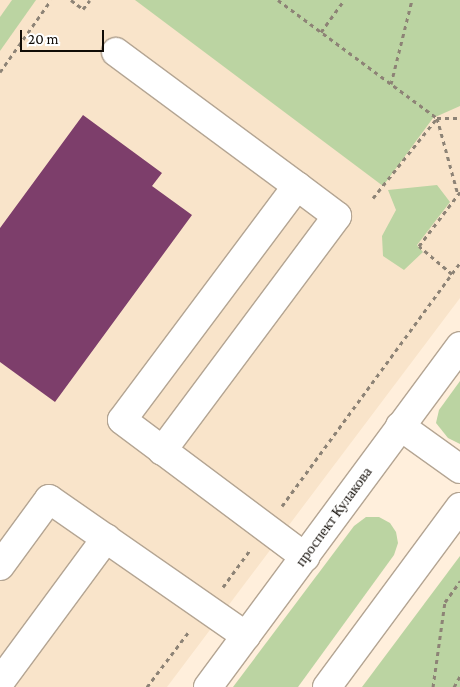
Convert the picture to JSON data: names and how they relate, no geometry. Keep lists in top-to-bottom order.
{
  "streets": {
    "main road": ["проспект Кулакова"]
  },
  "scale_bar": "20 m"
}
